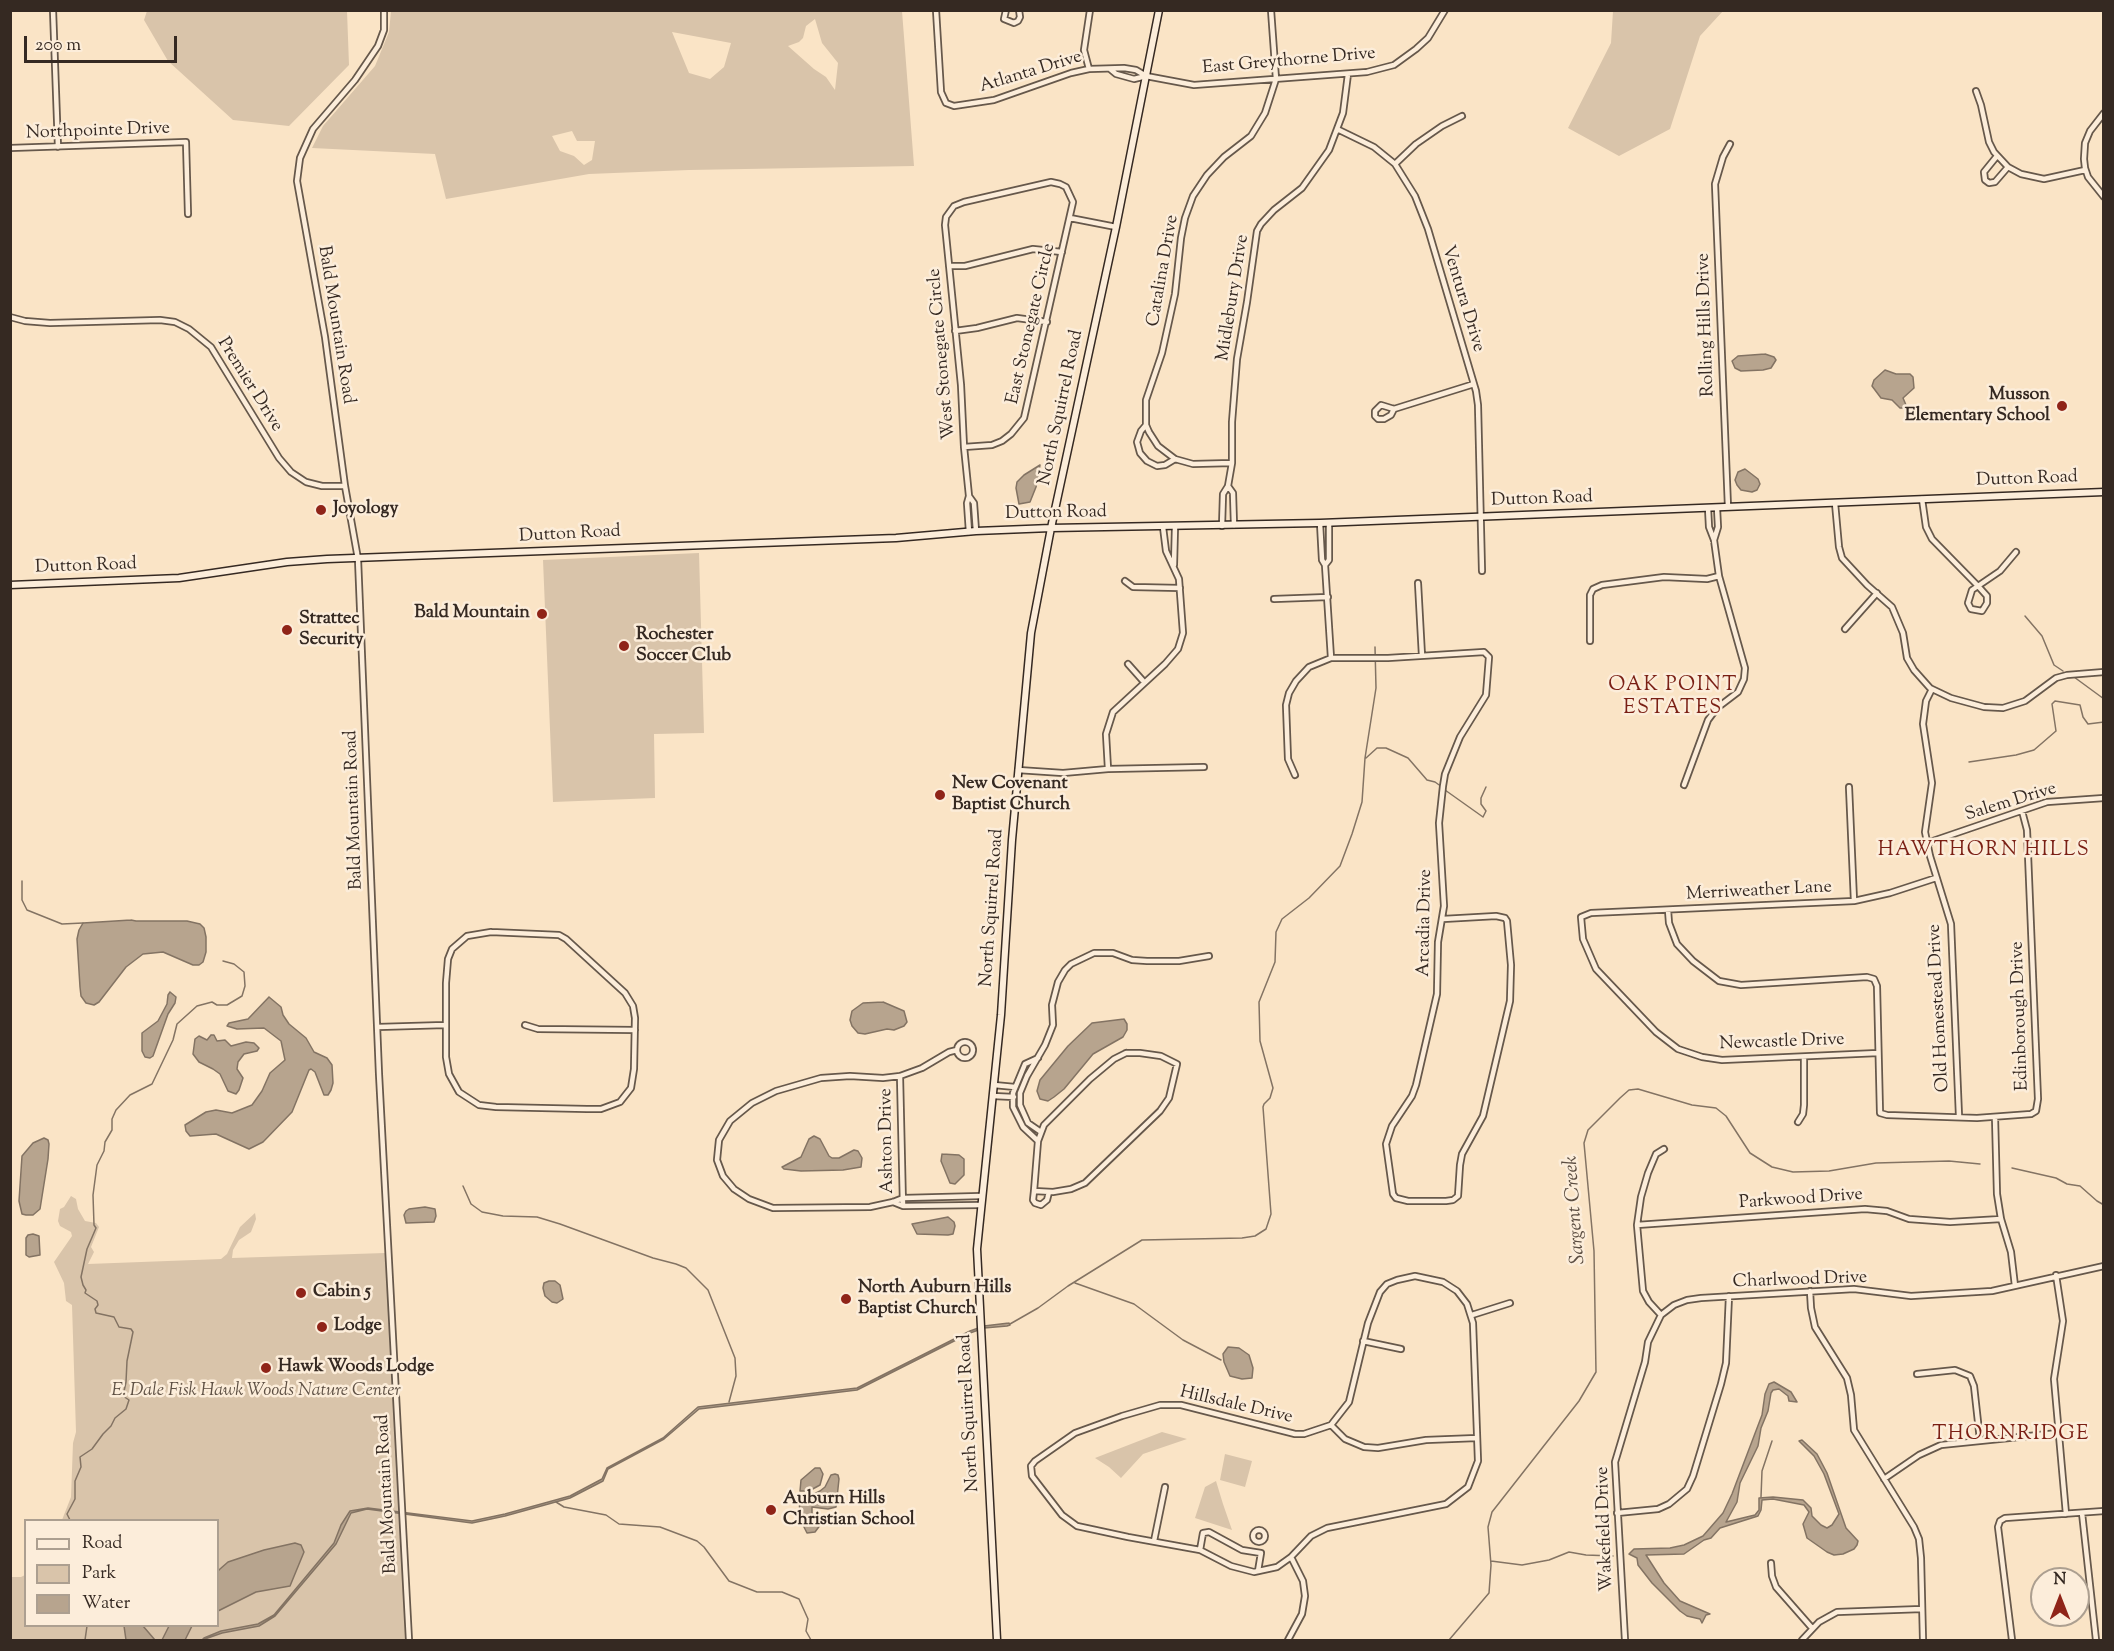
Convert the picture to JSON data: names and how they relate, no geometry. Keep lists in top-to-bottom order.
{
  "streets": {
    "street": [
      "East Greythorne Drive",
      "Atlanta Drive",
      "Northpointe Drive",
      "Catalina Drive",
      "Midlebury Drive",
      "Ventura Drive",
      "East Stonegate Circle",
      "Bald Mountain Road",
      "Rolling Hills Drive",
      "West Stonegate Circle",
      "Premier Drive",
      "North Squirrel Road",
      "Dutton Road",
      "Salem Drive",
      "Merriweather Lane",
      "Arcadia Drive",
      "Old Homestead Drive",
      "Edinborough Drive",
      "Newcastle Drive",
      "Ashton Drive",
      "Parkwood Drive",
      "Charlwood Drive",
      "Hillsdale Drive",
      "Wakefield Drive"
    ]
  },
  "crossings": [
    ["East Greythorne Drive", "Atlanta Drive"],
    ["East Greythorne Drive", "Catalina Drive"],
    ["East Greythorne Drive", "Midlebury Drive"],
    ["East Greythorne Drive", "North Squirrel Road"],
    ["Atlanta Drive", "North Squirrel Road"],
    ["Midlebury Drive", "Ventura Drive"],
    ["Midlebury Drive", "Dutton Road"],
    ["Ventura Drive", "Dutton Road"],
    ["East Stonegate Circle", "West Stonegate Circle"],
    ["Bald Mountain Road", "Premier Drive"],
    ["Bald Mountain Road", "Dutton Road"],
    ["Rolling Hills Drive", "Dutton Road"],
    ["West Stonegate Circle", "Dutton Road"],
    ["North Squirrel Road", "Dutton Road"],
    ["Salem Drive", "Old Homestead Drive"],
    ["Salem Drive", "Edinborough Drive"],
    ["Merriweather Lane", "Old Homestead Drive"],
    ["Merriweather Lane", "Edinborough Drive"],
    ["Merriweather Lane", "Newcastle Drive"],
    ["Old Homestead Drive", "Edinborough Drive"],
    ["Edinborough Drive", "Newcastle Drive"],
    ["Charlwood Drive", "Wakefield Drive"]
  ],
  "districts": ["OAK POINT ESTATES", "HAWTHORN HILLS", "THORNRIDGE"],
  "water": ["Sargent Creek"],
  "parks": ["E. Dale Fisk Hawk Woods Nature Center"],
  "places": [
    "Musson Elementary School",
    "Joyology",
    "Bald Mountain",
    "Strattec Security",
    "Rochester Soccer Club",
    "New Covenant Baptist Church",
    "Cabin 5",
    "North Auburn Hills Baptist Church",
    "Lodge",
    "Hawk Woods Lodge",
    "Auburn Hills Christian School"
  ],
  "legend": ["Road", "Park", "Water"],
  "scale_bar": "200 m",
  "north": "top"
}
